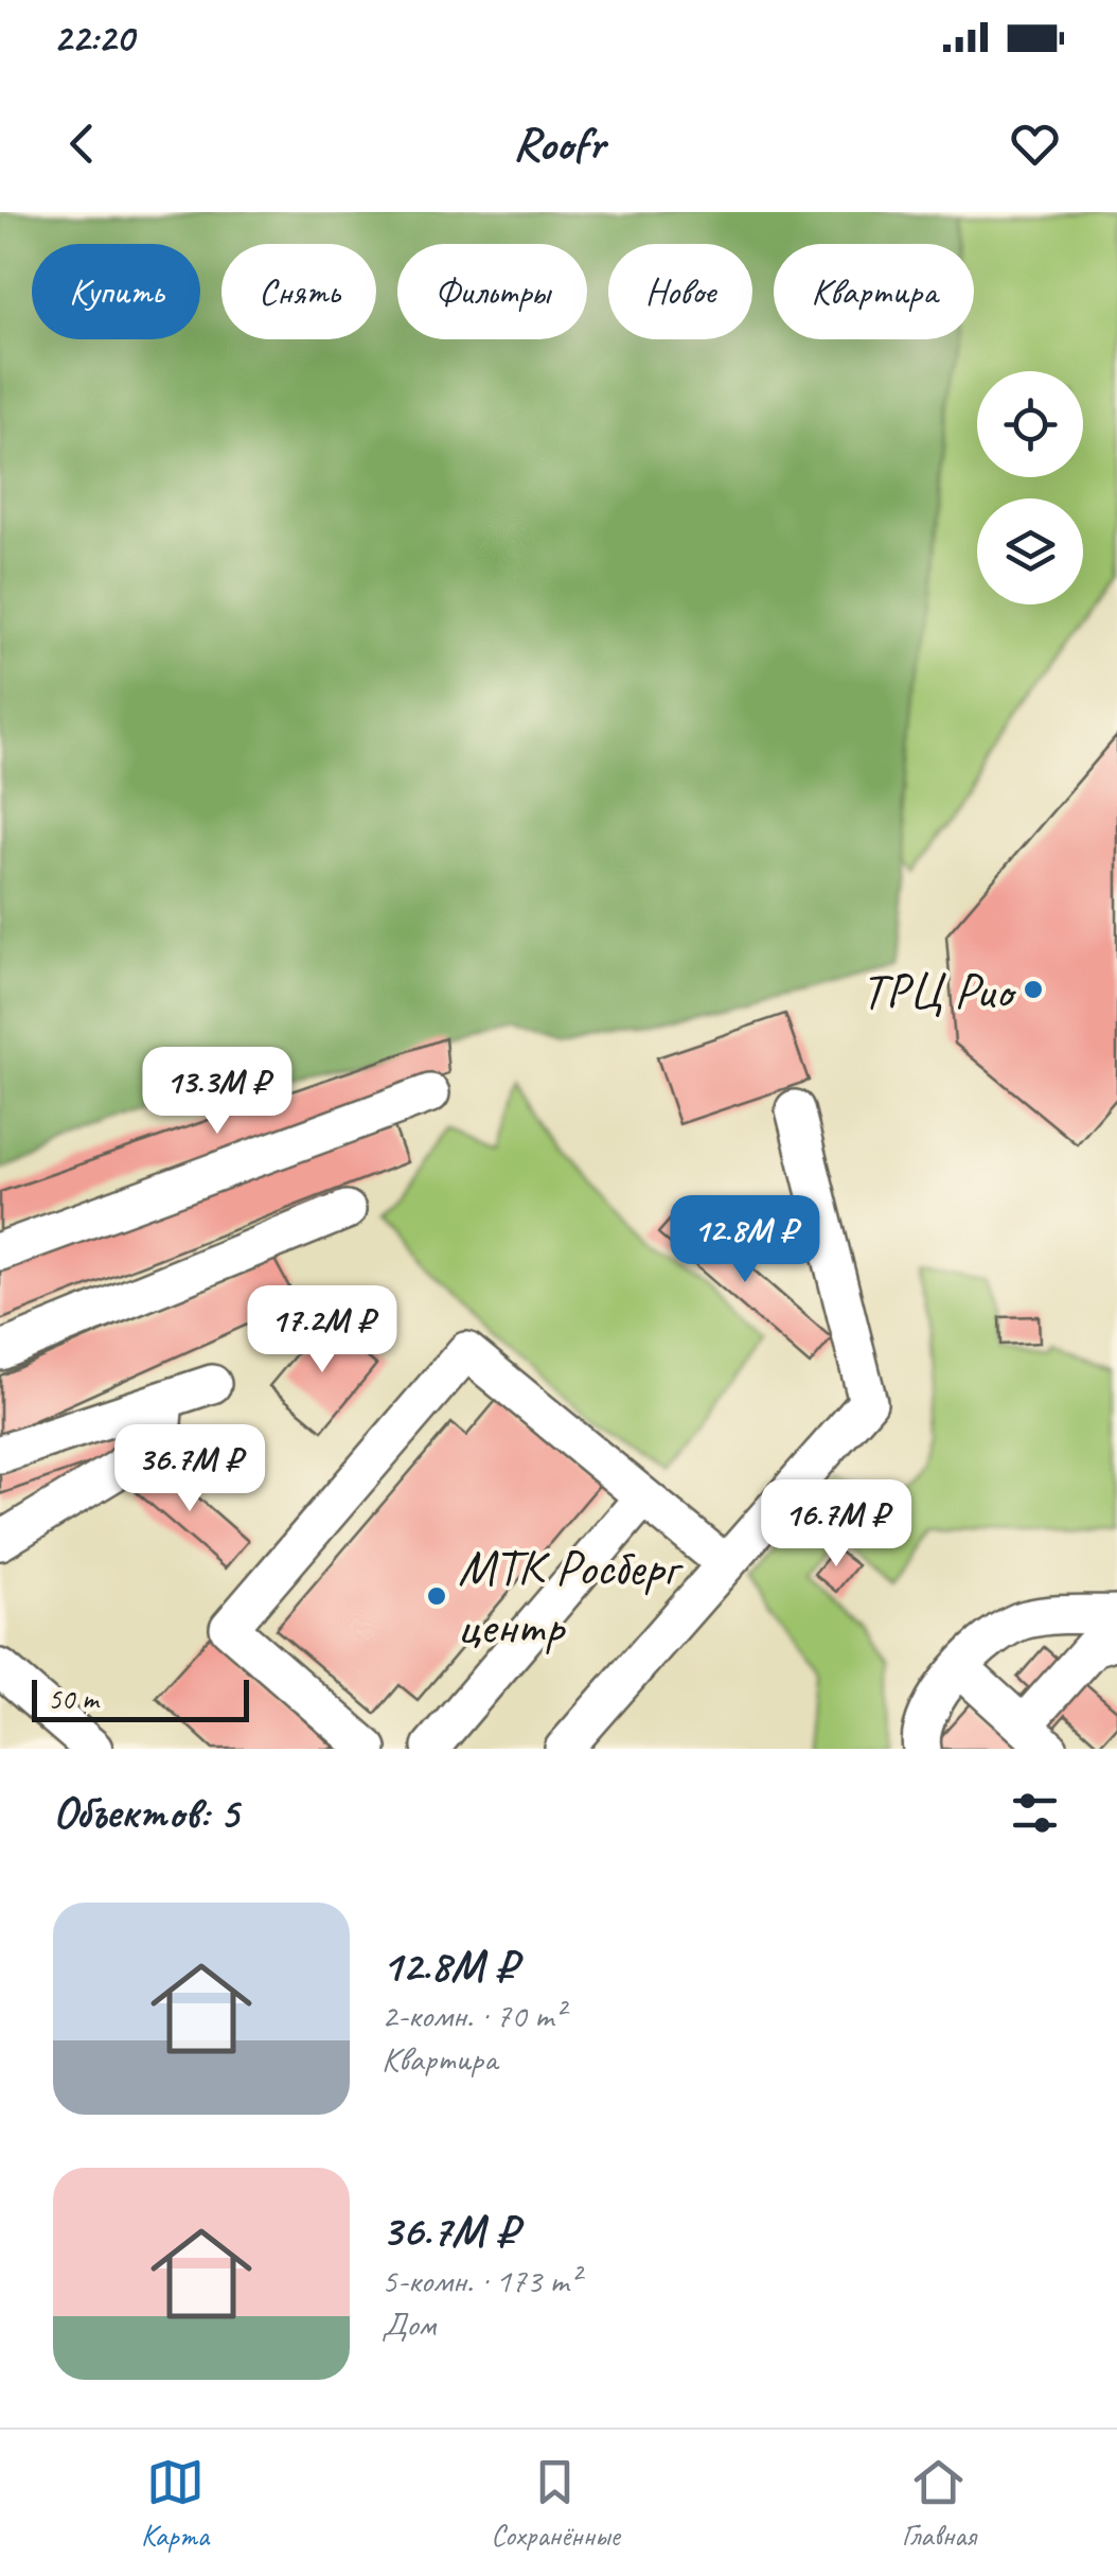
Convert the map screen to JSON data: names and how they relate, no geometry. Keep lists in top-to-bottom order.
{
  "places": ["ТРЦ Рио", "МТК Росберг центр"],
  "scale_bar": "50 m",
  "page": {
    "status": "22:20",
    "header": "Roofr",
    "chip": [
      "Купить",
      "Снять",
      "Фильтры",
      "Новое",
      "Квартира"
    ],
    "price": [
      "13.3M ₽",
      "12.8M ₽",
      "17.2M ₽",
      "36.7M ₽",
      "16.7M ₽"
    ],
    "scale": "50 m",
    "heading": "Объектов: 5",
    "list": [
      {
        "name": "12.8M ₽",
        "note": "2-комн. · 70 m² · Квартира"
      },
      {
        "name": "36.7M ₽",
        "note": "5-комн. · 173 m² · Дом"
      }
    ],
    "tabs": ["Карта", "Сохранённые", "Главная"]
  }
}
